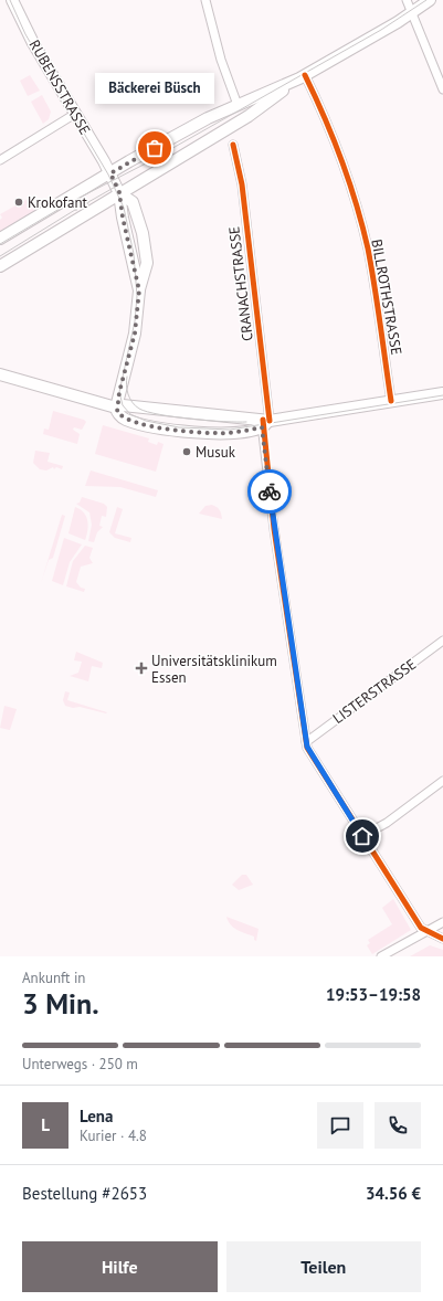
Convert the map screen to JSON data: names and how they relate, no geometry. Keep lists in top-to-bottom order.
{
  "streets": {
    "main road": ["RUBENSSTRASSE"],
    "street": ["CRANACHSTRASSE", "BILLROTHSTRASSE", "LISTERSTRASSE"]
  },
  "crossings": [
    ["CRANACHSTRASSE", "LISTERSTRASSE"]
  ],
  "places": {
    "other": ["Bäckerei Büsch", "Krokofant", "Musuk"],
    "health": ["Universitätsklinikum Essen"]
  },
  "page": {
    "bubble": "Bäckerei Büsch",
    "heading": ["3 Min.", "Ankunft in", "19:53–19:58"],
    "panel": [
      "Lena",
      "Kurier · 4.8",
      "Bestellung #2653",
      "34.56 €"
    ],
    "bar": "Unterwegs · 250 m",
    "round": "L",
    "buttons": ["Hilfe", "Teilen"]
  }
}
